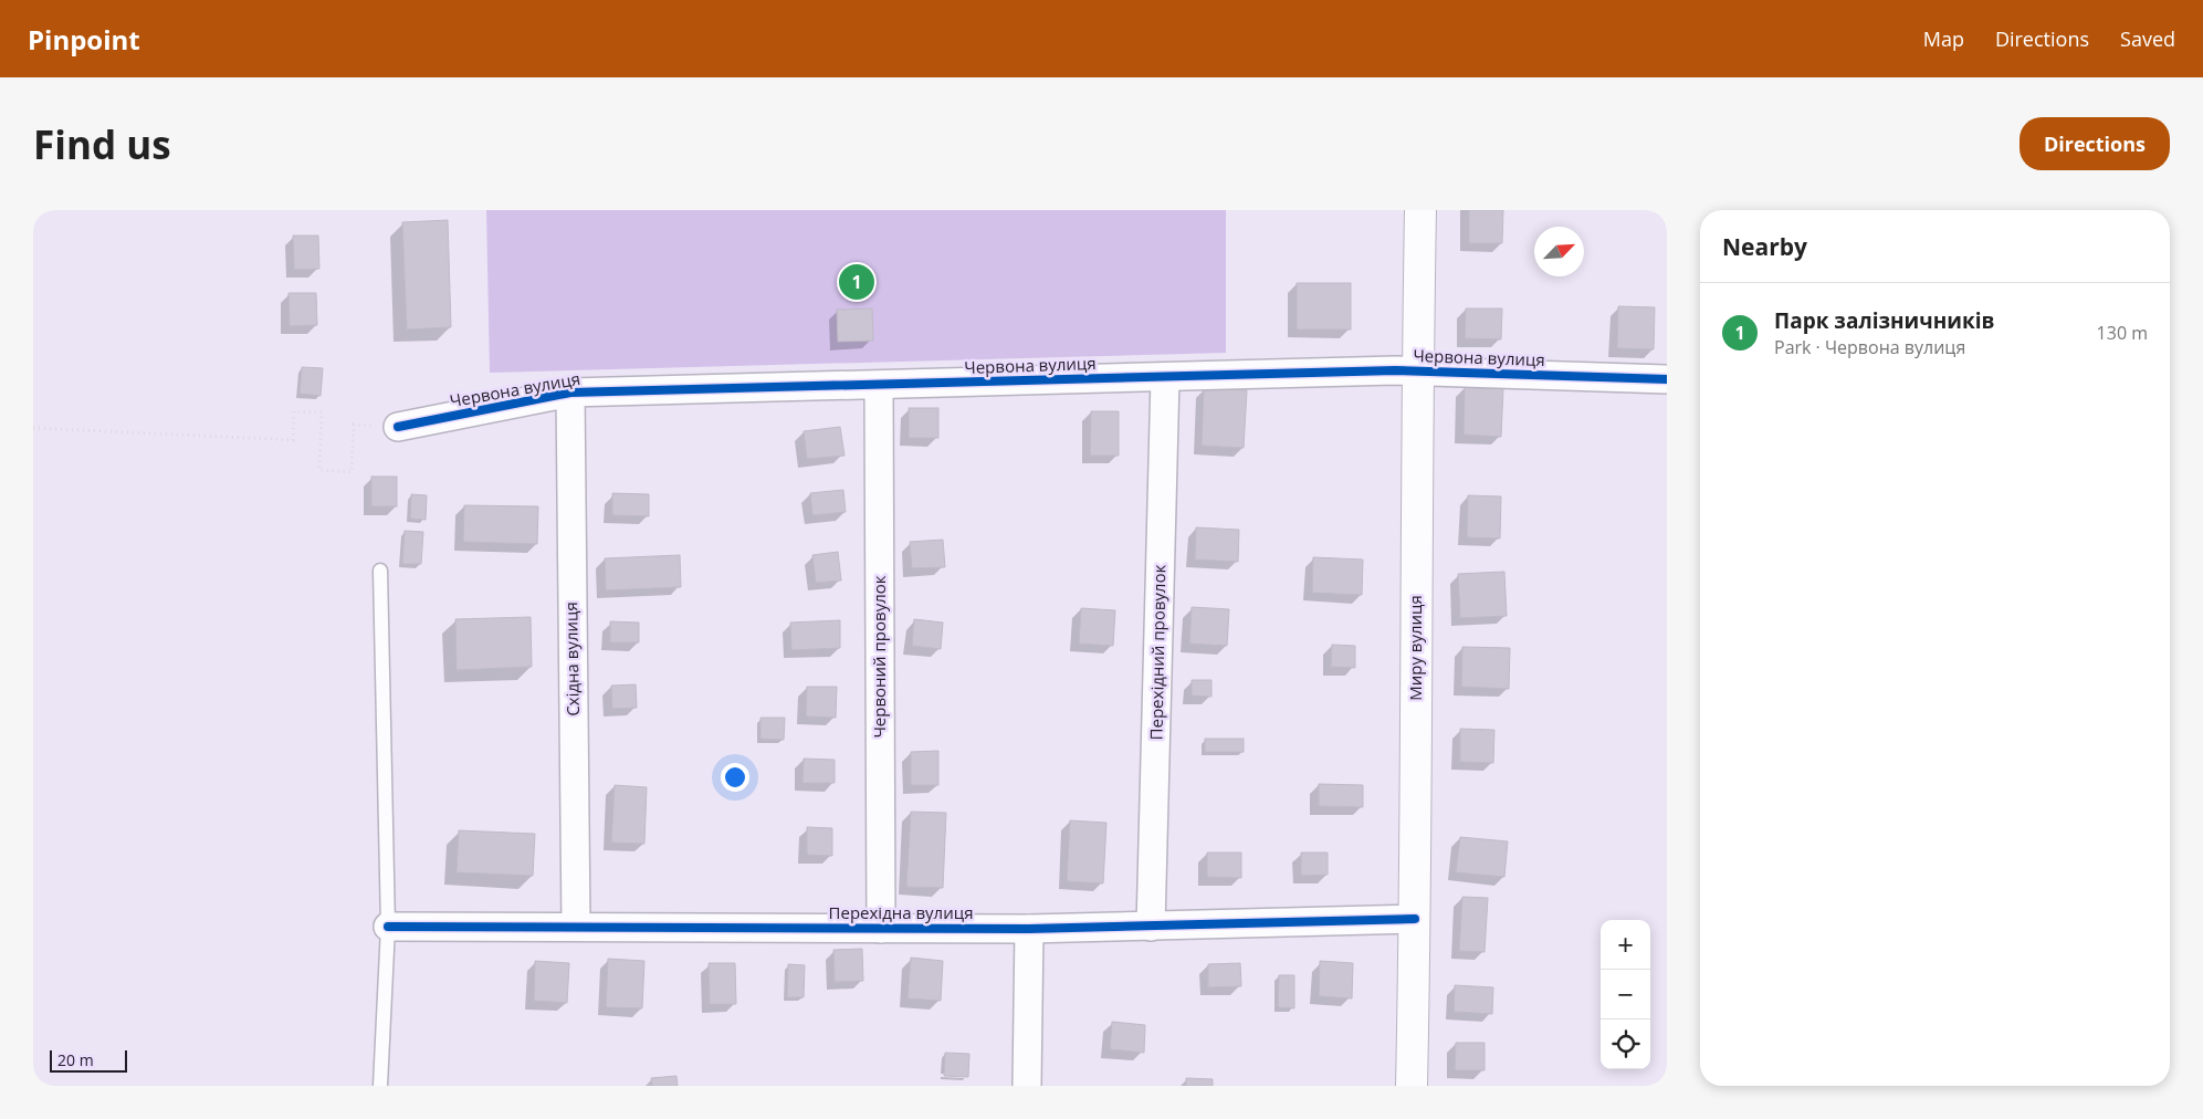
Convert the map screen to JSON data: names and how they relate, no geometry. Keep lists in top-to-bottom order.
{
  "streets": {
    "main road": ["Миру вулиця"],
    "street": [
      "Червона вулиця",
      "Перехідний провулок",
      "Червоний провулок",
      "Східна вулиця",
      "Перехідна вулиця"
    ]
  },
  "crossings": [
    ["Червона вулиця", "Миру вулиця"],
    ["Червона вулиця", "Перехідний провулок"],
    ["Червона вулиця", "Червоний провулок"],
    ["Червона вулиця", "Східна вулиця"],
    ["Миру вулиця", "Перехідна вулиця"],
    ["Перехідний провулок", "Перехідна вулиця"],
    ["Червоний провулок", "Перехідна вулиця"],
    ["Східна вулиця", "Перехідна вулиця"]
  ],
  "scale_bar": "20 m",
  "north": "top right",
  "page": {
    "header": "Pinpoint",
    "nav": ["Map", "Directions", "Saved"],
    "buttons": "Directions",
    "title": "Find us",
    "heading": "Nearby",
    "pins": "1",
    "list": [
      {
        "mark": "1",
        "name": "Парк залізничників",
        "note": "Park · Червона вулиця",
        "value": "130 m"
      }
    ],
    "map_buttons": ["+", "−"],
    "scale": "20 m"
  }
}
